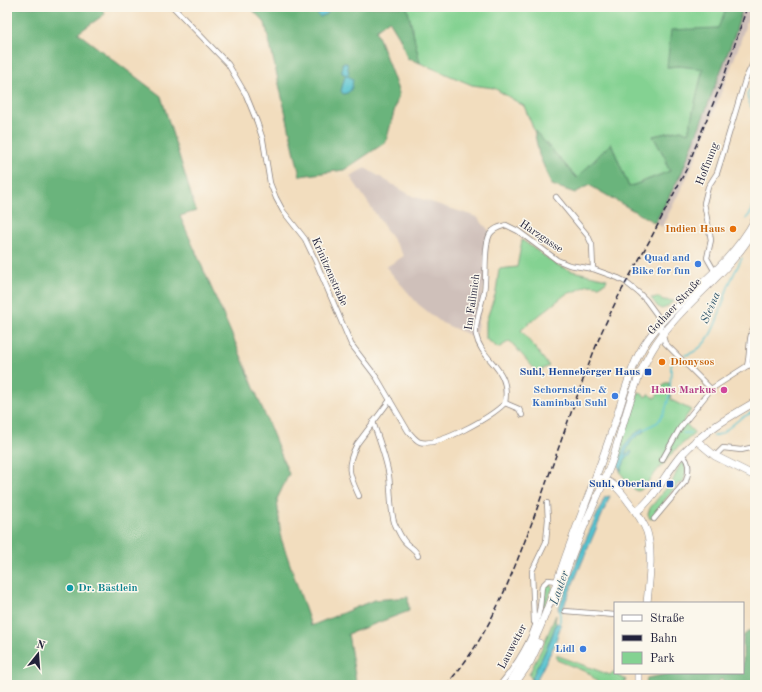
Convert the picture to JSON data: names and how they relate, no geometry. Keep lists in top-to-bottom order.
{
  "streets": {
    "main road": ["Gothaer Straße"],
    "street": [
      "Hoffnung",
      "Harzgasse",
      "Krinitzenstraße",
      "Im Fallmich",
      "Lauwetter"
    ]
  },
  "crossings": [
    ["Hoffnung", "Gothaer Straße"],
    ["Harzgasse", "Im Fallmich"],
    ["Harzgasse", "Gothaer Straße"],
    ["Krinitzenstraße", "Im Fallmich"],
    ["Gothaer Straße", "Lauwetter"]
  ],
  "water": ["Steina", "Lauter"],
  "places": {
    "other": [
      "Indien Haus",
      "Quad and Bike for fun",
      "Dionysos",
      "Haus Markus",
      "Schornstein- & Kaminbau Suhl",
      "Dr. Bästlein",
      "Lidl"
    ],
    "transit": ["Suhl, Henneberger Haus", "Suhl, Oberland"]
  },
  "legend": ["Straße", "Bahn", "Park"],
  "north": "top"
}
